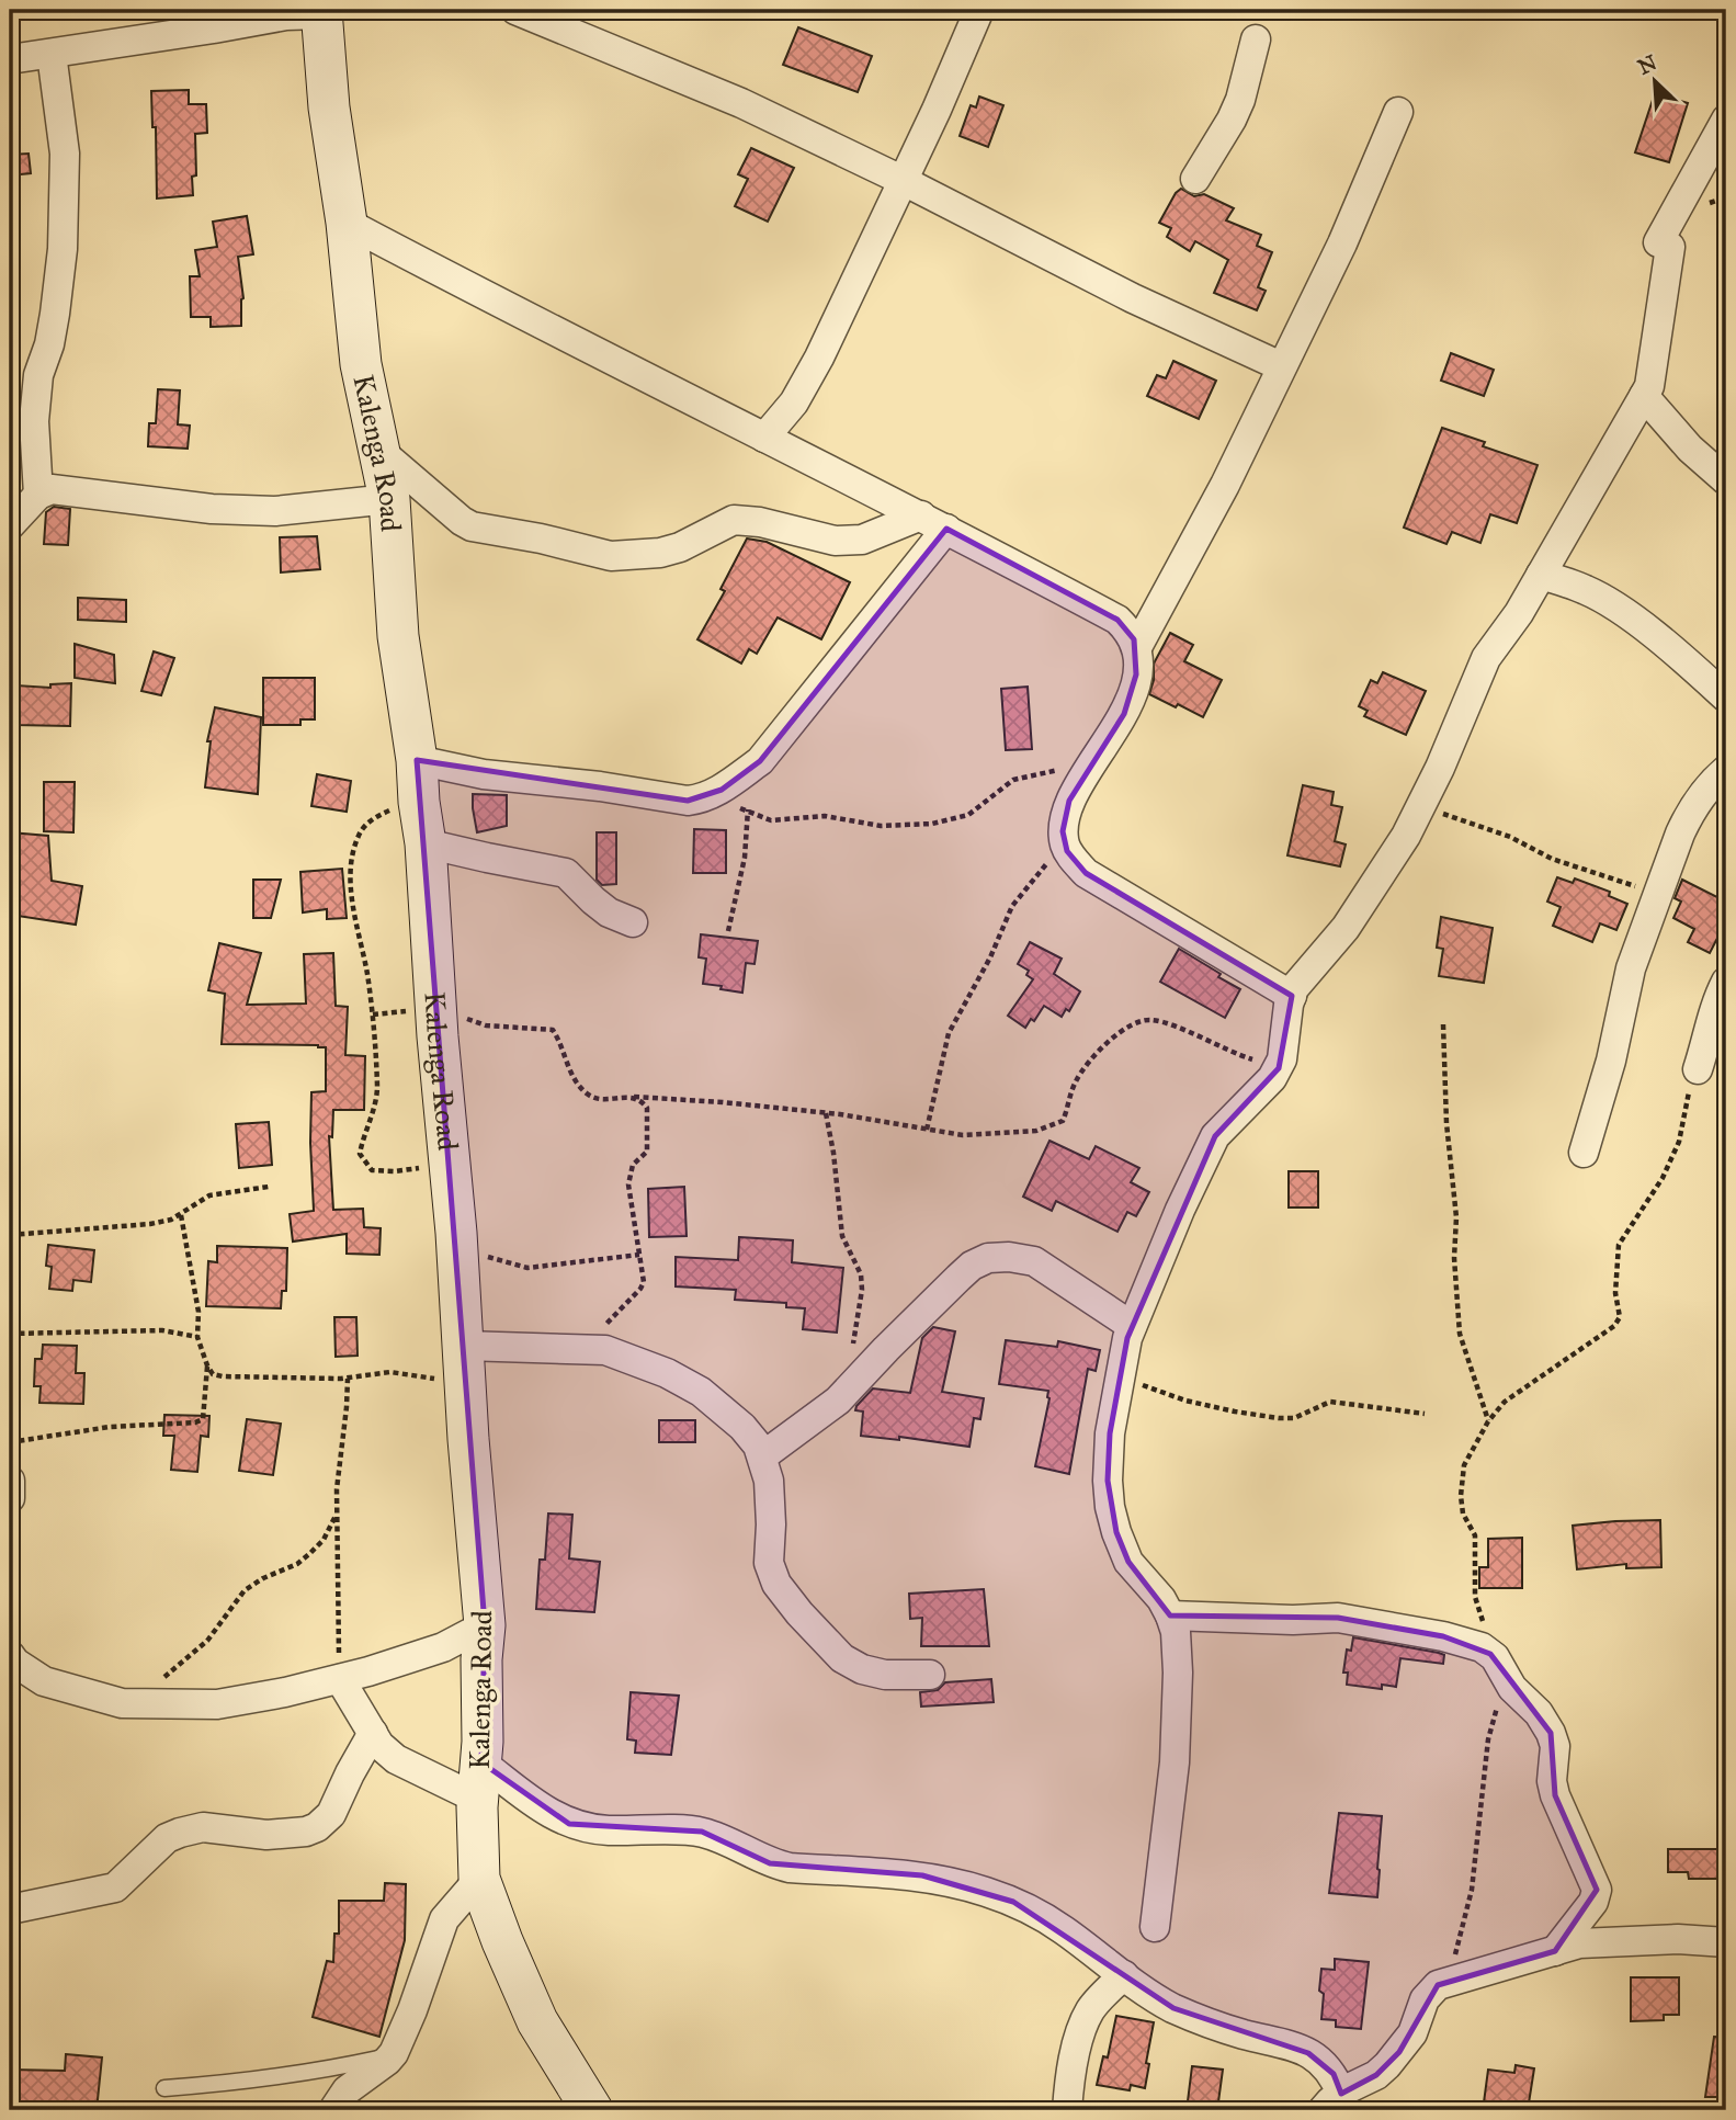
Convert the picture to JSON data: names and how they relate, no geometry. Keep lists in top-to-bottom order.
{
  "streets": {
    "main road": ["Kalenga Road"]
  },
  "north": "top left"
}
